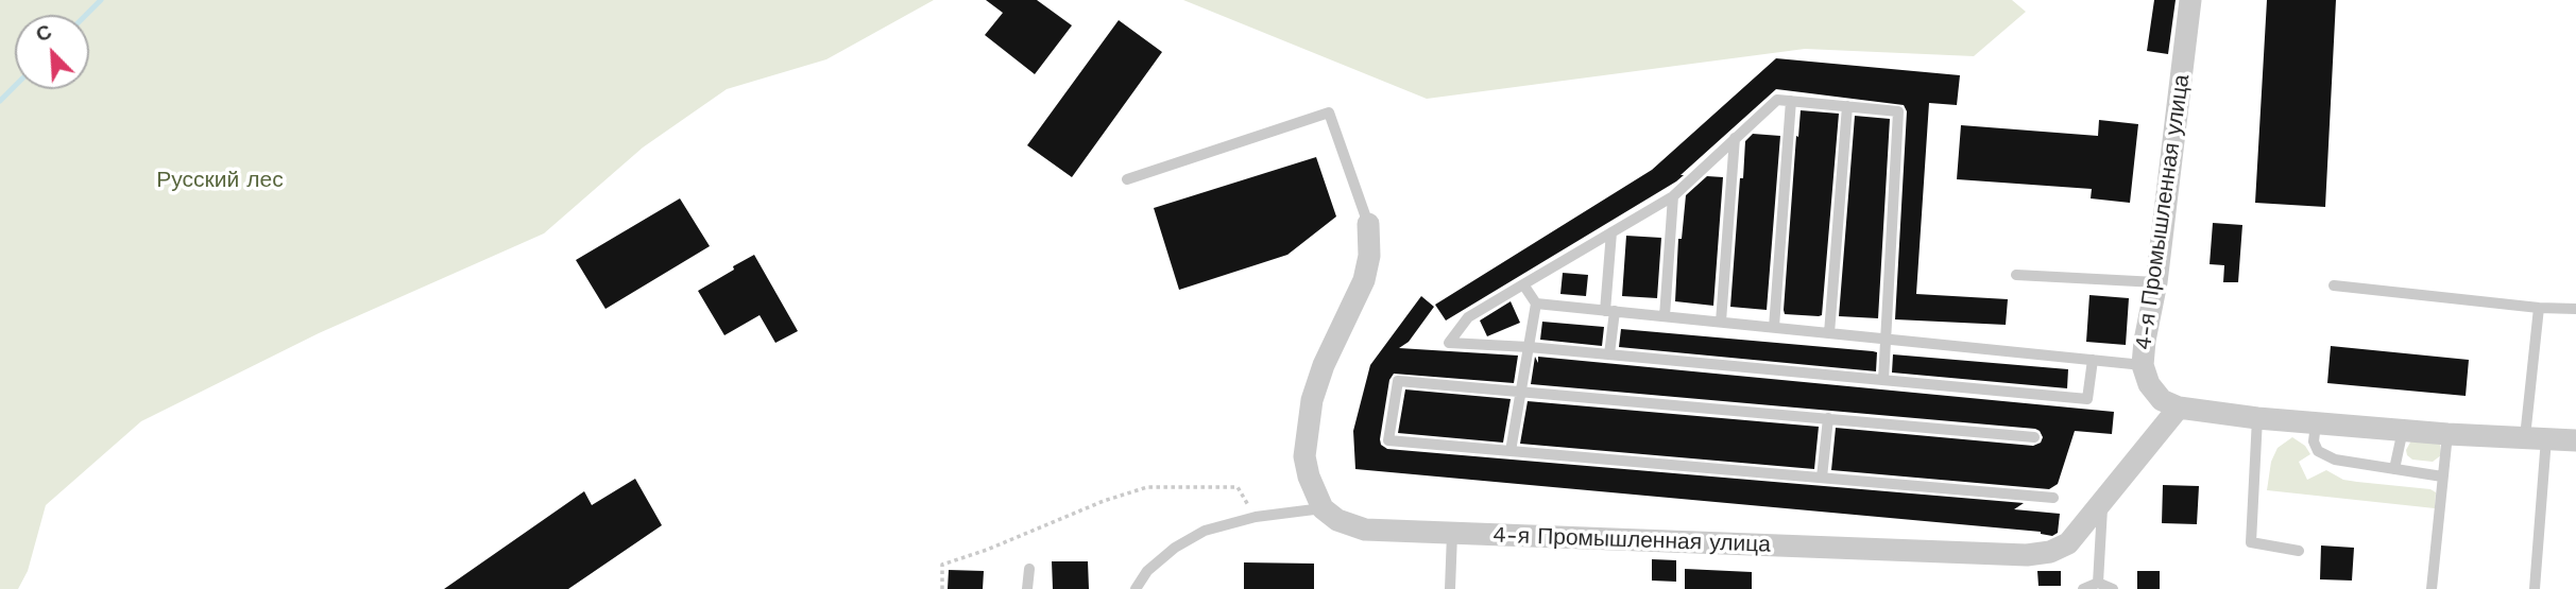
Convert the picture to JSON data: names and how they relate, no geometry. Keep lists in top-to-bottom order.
{
  "streets": {
    "street": ["4-я Промышленная улица"]
  },
  "parks": ["Русский лес"],
  "north": "top left"
}
